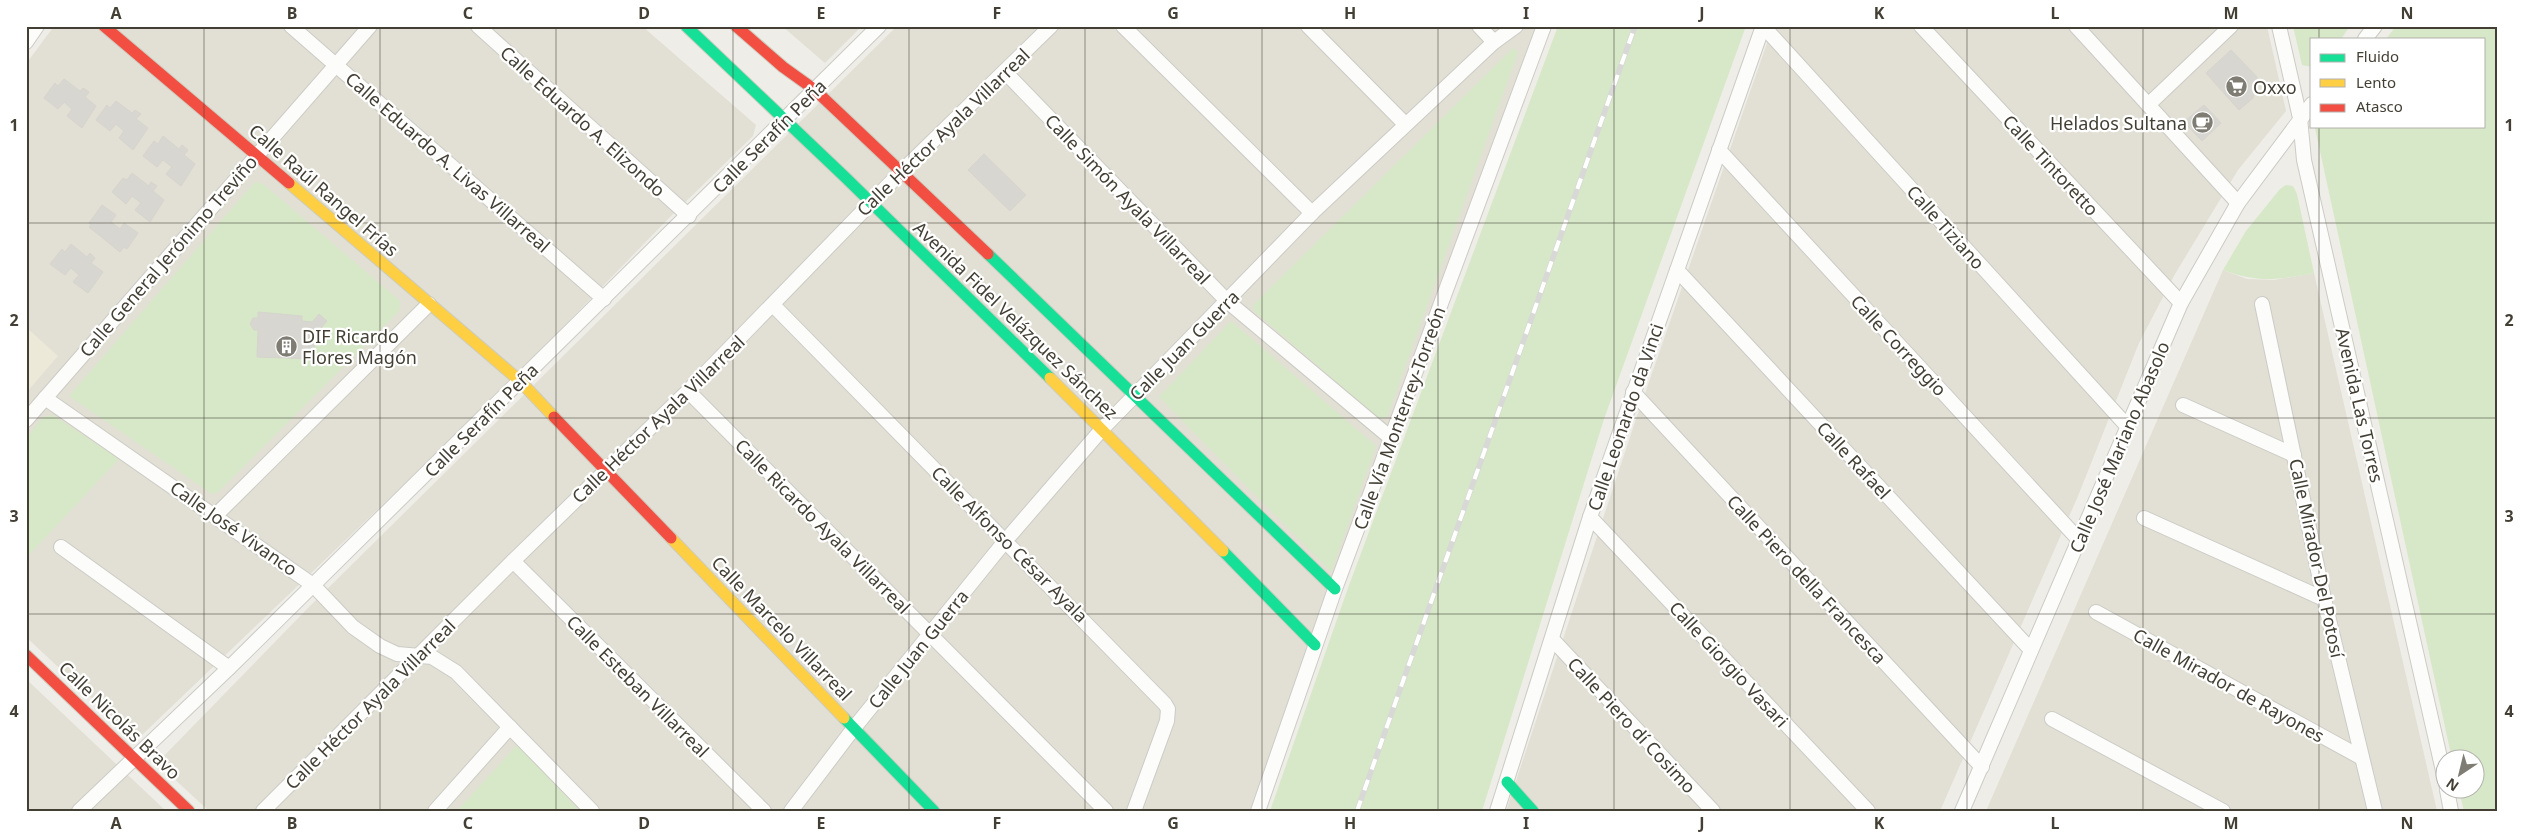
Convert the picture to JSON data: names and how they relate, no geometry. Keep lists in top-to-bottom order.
{
  "streets": {
    "street": [
      "Calle Eduardo A. Elizondo",
      "Calle Héctor Ayala Villarreal",
      "Calle Serafín Peña",
      "Calle Eduardo A. Livas Villarreal",
      "Calle Tintoretto",
      "Calle Raúl Rangel Frías",
      "Calle Simón Ayala Villarreal",
      "Calle Tiziano",
      "Calle General Jerónimo Treviño",
      "Avenida Fidel Velázquez Sánchez",
      "Calle Juan Guerra",
      "Calle Correggio",
      "Avenida Las Torres",
      "Calle Leonardo da Vinci",
      "Calle Vía Monterrey-Torreón",
      "Calle José Mariano Abasolo",
      "Calle Rafael",
      "Calle Ricardo Ayala Villarreal",
      "Calle José Vivanco",
      "Calle Alfonso César Ayala",
      "Calle Mirador Del Potosí",
      "Calle Piero della Francesca",
      "Calle Marcelo Villarreal",
      "Calle Giorgio Vasari",
      "Calle Mirador de Rayones",
      "Calle Esteban Villarreal",
      "Calle Nicolás Bravo",
      "Calle Piero dí Cosimo"
    ]
  },
  "crossings": [
    ["Calle Eduardo A. Elizondo", "Calle Serafín Peña"],
    ["Calle Héctor Ayala Villarreal", "Calle Simón Ayala Villarreal"],
    ["Calle Héctor Ayala Villarreal", "Avenida Fidel Velázquez Sánchez"],
    ["Calle Héctor Ayala Villarreal", "Calle Ricardo Ayala Villarreal"],
    ["Calle Héctor Ayala Villarreal", "Calle José Vivanco"],
    ["Calle Héctor Ayala Villarreal", "Calle Alfonso César Ayala"],
    ["Calle Héctor Ayala Villarreal", "Calle Marcelo Villarreal"],
    ["Calle Héctor Ayala Villarreal", "Calle Esteban Villarreal"],
    ["Calle Serafín Peña", "Calle Eduardo A. Livas Villarreal"],
    ["Calle Serafín Peña", "Calle Raúl Rangel Frías"],
    ["Calle Serafín Peña", "Avenida Fidel Velázquez Sánchez"],
    ["Calle Serafín Peña", "Calle José Vivanco"],
    ["Calle Serafín Peña", "Calle Marcelo Villarreal"],
    ["Calle Serafín Peña", "Calle Nicolás Bravo"],
    ["Calle Eduardo A. Livas Villarreal", "Calle General Jerónimo Treviño"],
    ["Calle Tintoretto", "Calle José Mariano Abasolo"],
    ["Calle Raúl Rangel Frías", "Calle General Jerónimo Treviño"],
    ["Calle Raúl Rangel Frías", "Calle Marcelo Villarreal"],
    ["Calle Simón Ayala Villarreal", "Calle Juan Guerra"],
    ["Calle Simón Ayala Villarreal", "Calle Vía Monterrey-Torreón"],
    ["Calle Tiziano", "Calle Leonardo da Vinci"],
    ["Calle Tiziano", "Calle José Mariano Abasolo"],
    ["Calle General Jerónimo Treviño", "Calle José Vivanco"],
    ["Avenida Fidel Velázquez Sánchez", "Calle Juan Guerra"],
    ["Avenida Fidel Velázquez Sánchez", "Calle Vía Monterrey-Torreón"],
    ["Calle Juan Guerra", "Calle Ricardo Ayala Villarreal"],
    ["Calle Juan Guerra", "Calle Alfonso César Ayala"],
    ["Calle Juan Guerra", "Calle Marcelo Villarreal"],
    ["Calle Correggio", "Calle Leonardo da Vinci"],
    ["Calle Correggio", "Calle José Mariano Abasolo"],
    ["Avenida Las Torres", "Calle José Mariano Abasolo"],
    ["Calle Leonardo da Vinci", "Calle Rafael"],
    ["Calle Leonardo da Vinci", "Calle Piero della Francesca"],
    ["Calle Leonardo da Vinci", "Calle Giorgio Vasari"],
    ["Calle Leonardo da Vinci", "Calle Piero dí Cosimo"],
    ["Calle José Mariano Abasolo", "Calle Rafael"],
    ["Calle José Mariano Abasolo", "Calle Piero della Francesca"],
    ["Calle Mirador Del Potosí", "Calle Mirador de Rayones"]
  ],
  "places": {
    "supermarket": ["Oxxo"],
    "cafe": ["Helados Sultana"],
    "building": ["DIF Ricardo Flores Magón"]
  },
  "legend": ["Fluido", "Lento", "Atasco"],
  "north": "bottom left",
  "grid": {
    "columns": [
      "A",
      "B",
      "C",
      "D",
      "E",
      "F",
      "G",
      "H",
      "I",
      "J",
      "K",
      "L",
      "M",
      "N"
    ],
    "rows": [
      "1",
      "2",
      "3",
      "4"
    ]
  }
}
